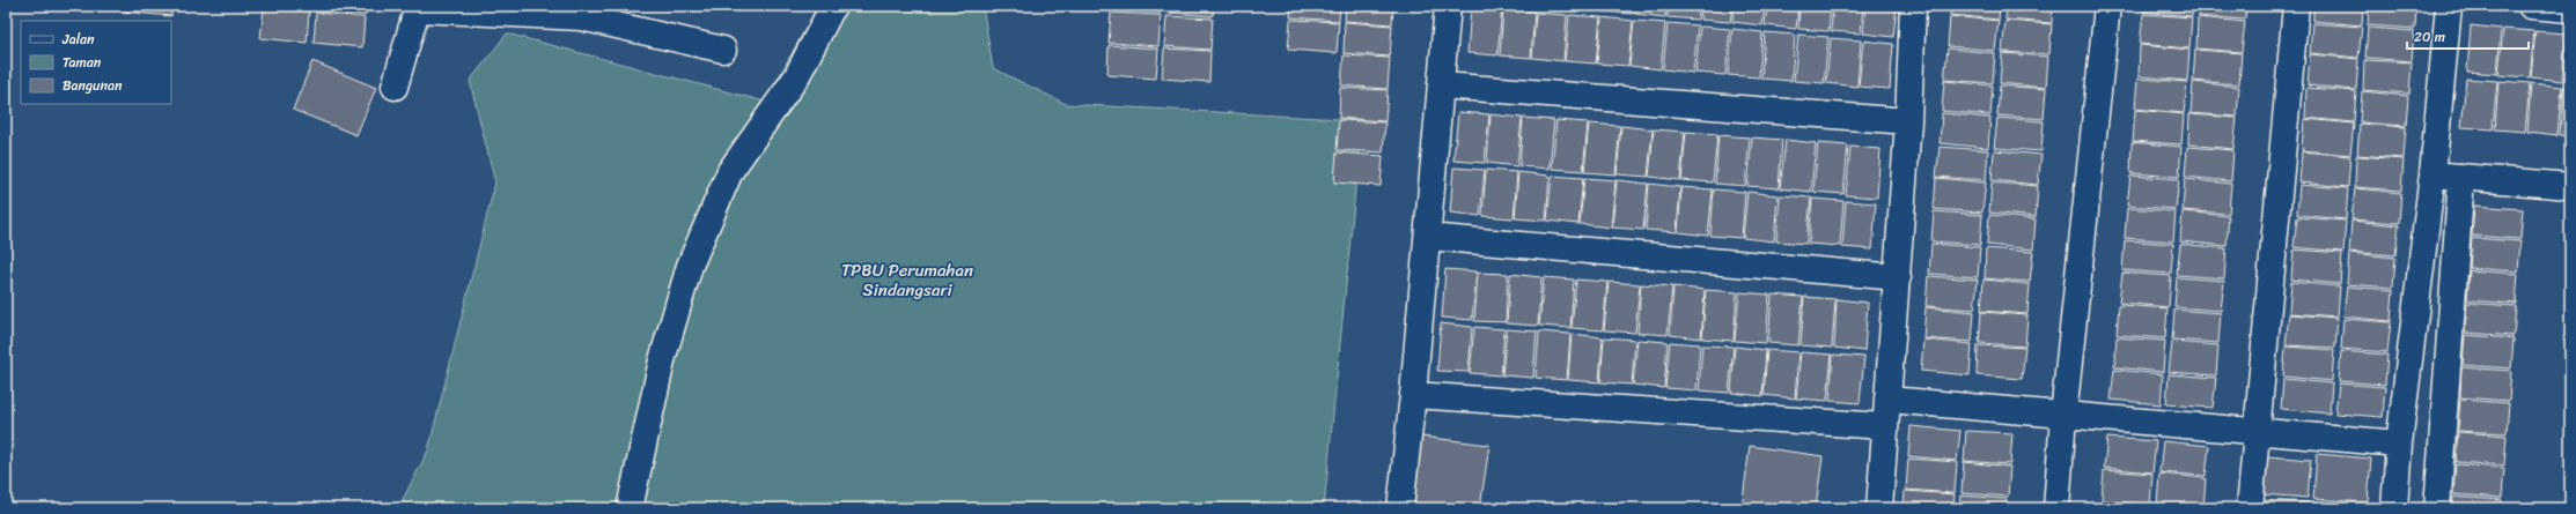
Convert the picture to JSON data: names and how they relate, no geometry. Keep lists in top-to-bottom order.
{
  "parks": ["TPBU Perumahan Sindangsari"],
  "legend": ["Jalan", "Taman", "Bangunan"],
  "scale_bar": "20 m"
}
